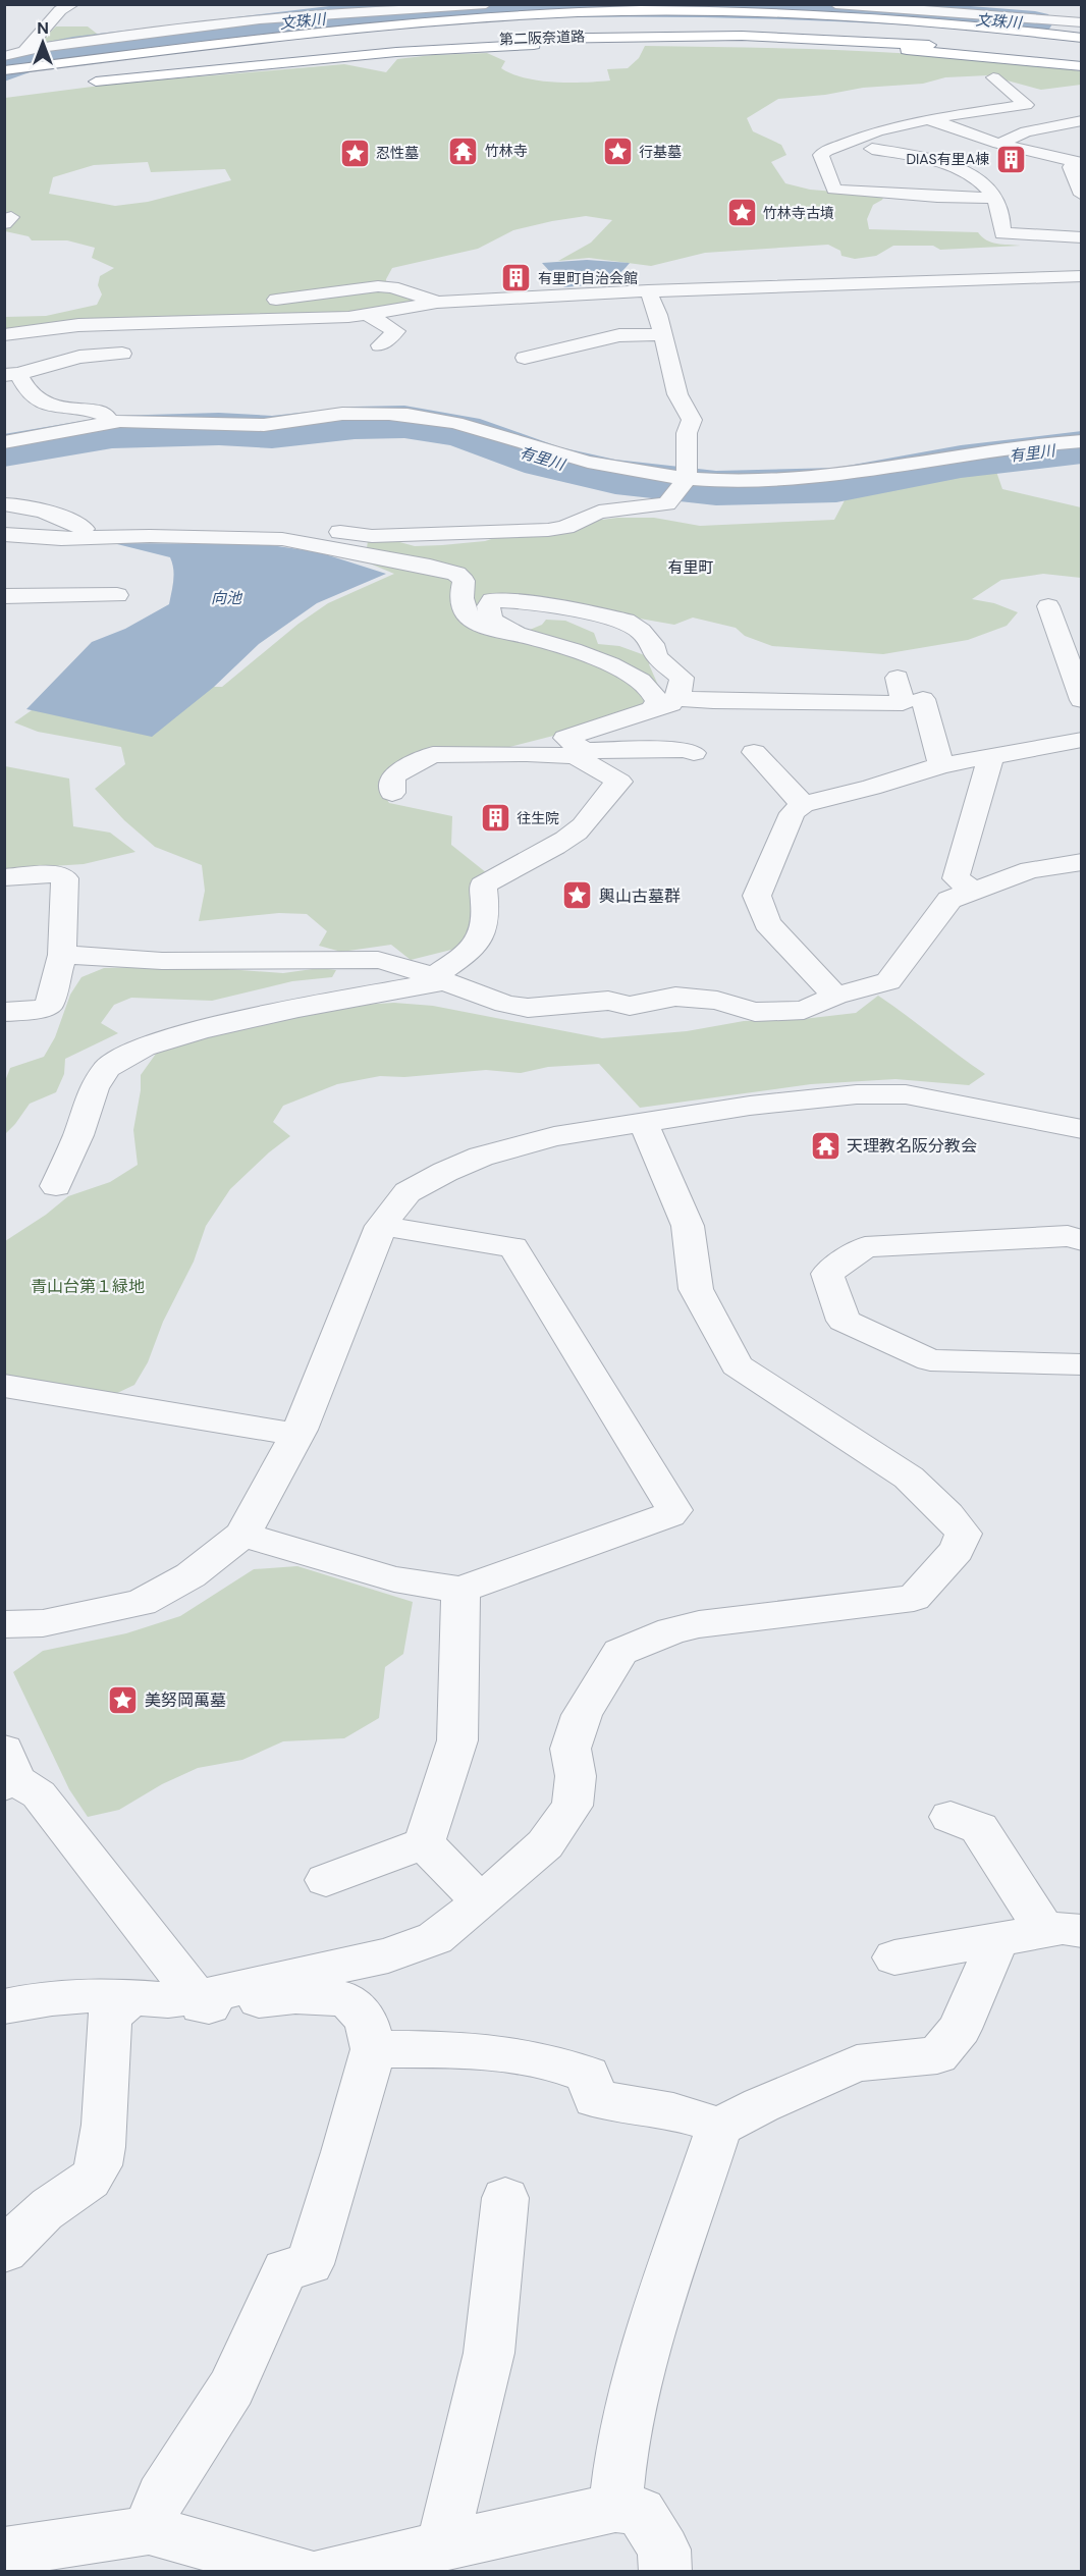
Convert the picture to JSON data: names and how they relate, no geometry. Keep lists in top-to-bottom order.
{
  "streets": {
    "highway": ["第二阪奈道路"]
  },
  "districts": ["有里町"],
  "water": ["文珠川", "有里川", "向池"],
  "parks": ["青山台第１緑地"],
  "places": {
    "temple": ["竹林寺", "天理教名阪分教会"],
    "place": [
      "行基墓",
      "忍性墓",
      "竹林寺古墳",
      "輿山古墓群",
      "美努岡萬墓"
    ],
    "building": ["DIAS有里A棟", "有里町自治会館", "往生院"]
  },
  "north": "top"
}
